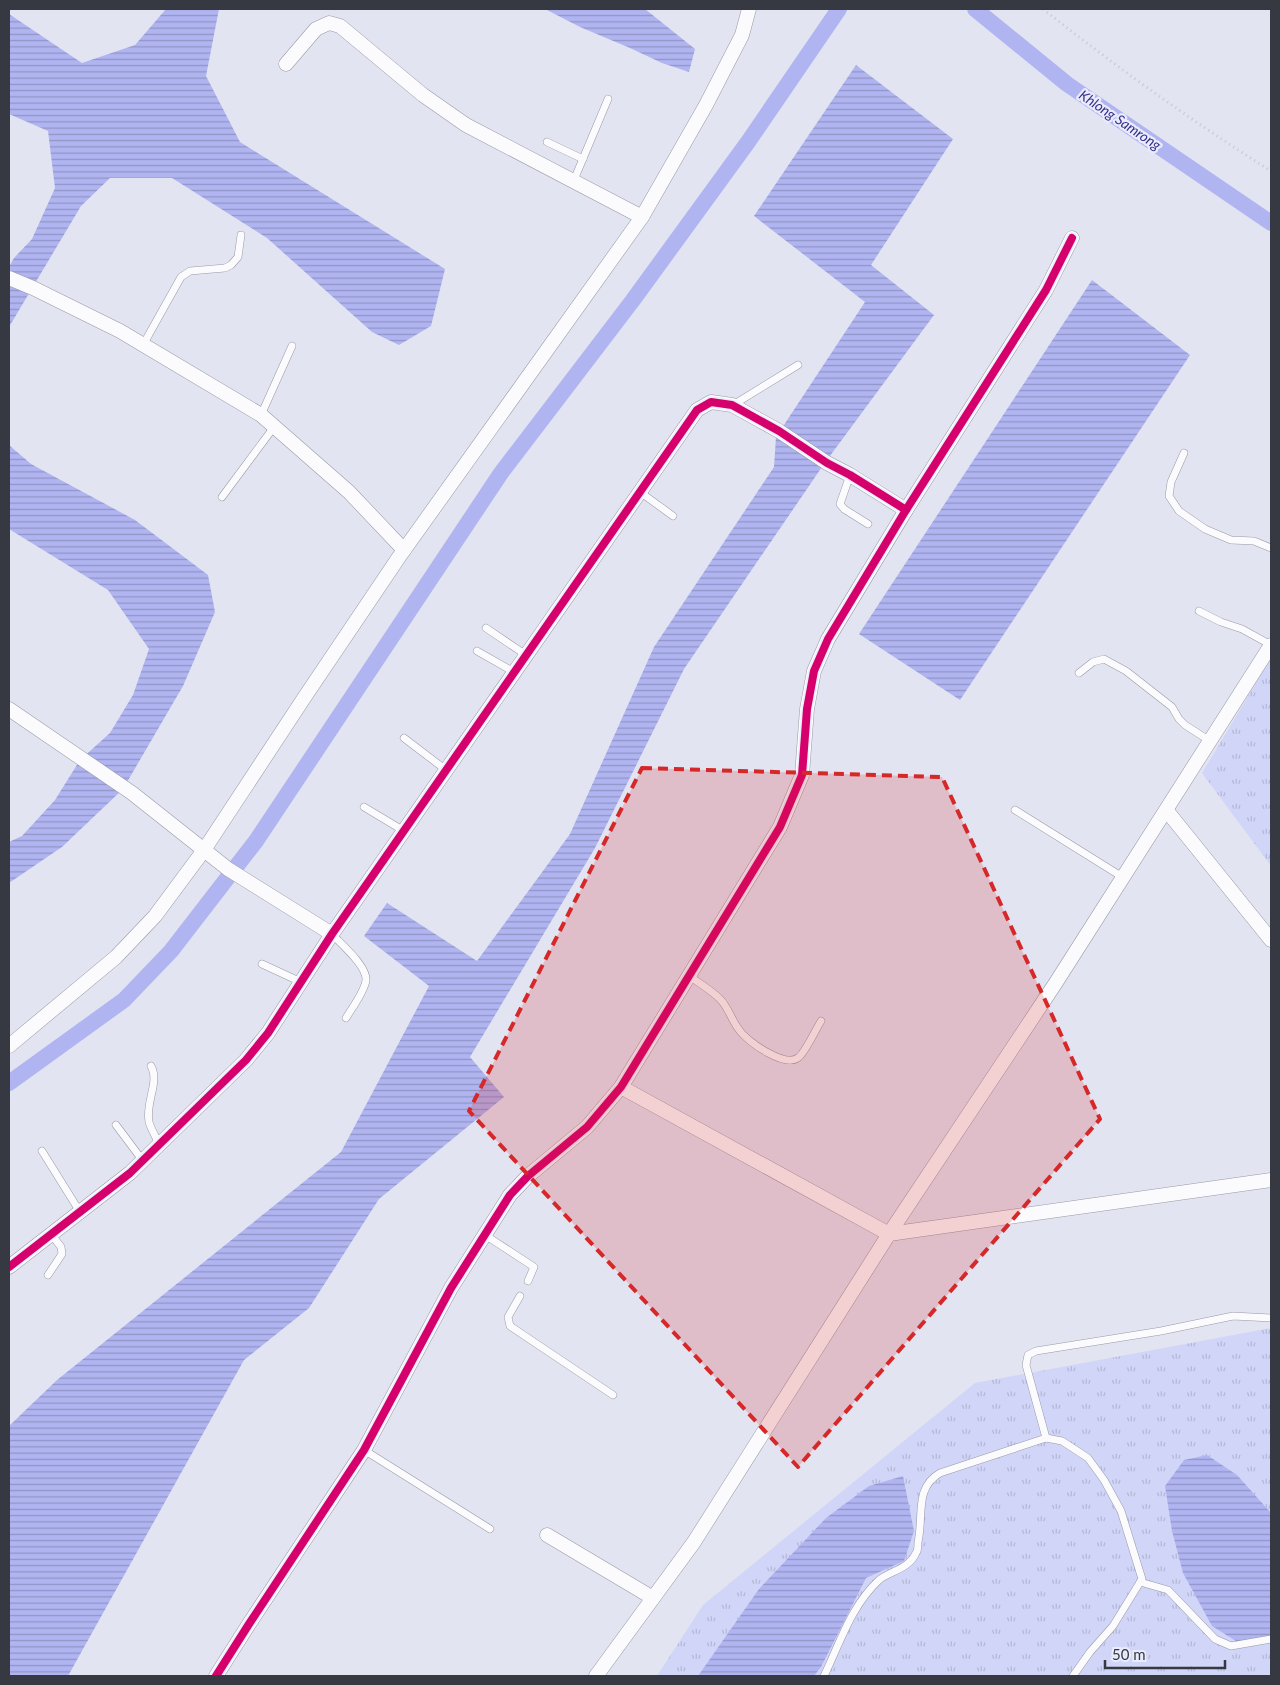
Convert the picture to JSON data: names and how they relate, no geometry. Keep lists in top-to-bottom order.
{
  "water": ["Khlong Samrong"],
  "scale_bar": "50 m"
}
